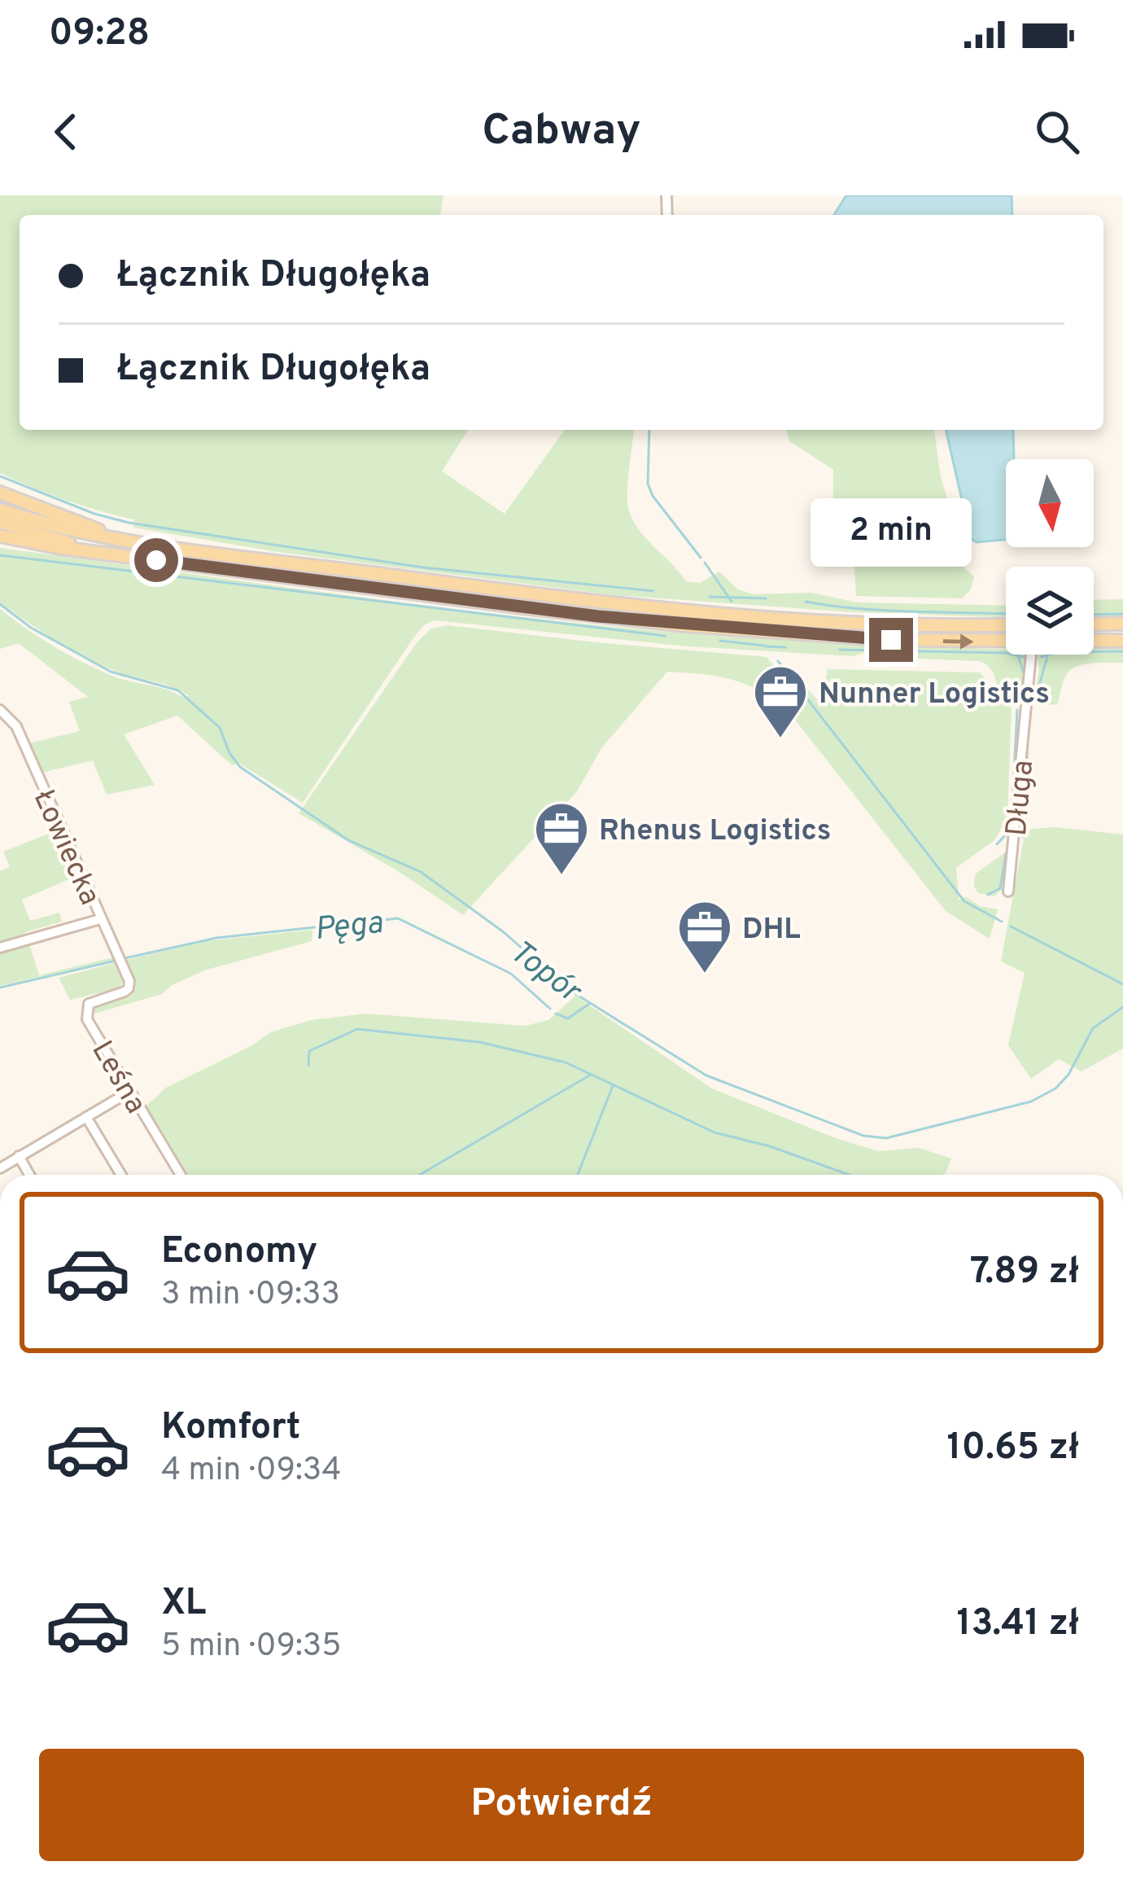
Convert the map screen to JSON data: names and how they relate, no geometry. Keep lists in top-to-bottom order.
{
  "streets": {
    "street": ["Długa", "Łowiecka", "Leśna"]
  },
  "crossings": [
    ["Łowiecka", "Leśna"]
  ],
  "water": ["Pęga", "Topór"],
  "places": {
    "office": ["Nunner Logistics", "Rhenus Logistics", "DHL"]
  },
  "north": "bottom",
  "page": {
    "status": "09:28",
    "header": "Cabway",
    "banner": ["Łącznik Długołęka", "Łącznik Długołęka"],
    "bubble": "2 min",
    "list": [
      {
        "name": "Economy",
        "note": "3 min · 09:33",
        "value": "7.89 zł"
      },
      {
        "name": "Komfort",
        "note": "4 min · 09:34",
        "value": "10.65 zł"
      },
      {
        "name": "XL",
        "note": "5 min · 09:35",
        "value": "13.41 zł"
      }
    ],
    "buttons": "Potwierdź"
  }
}
